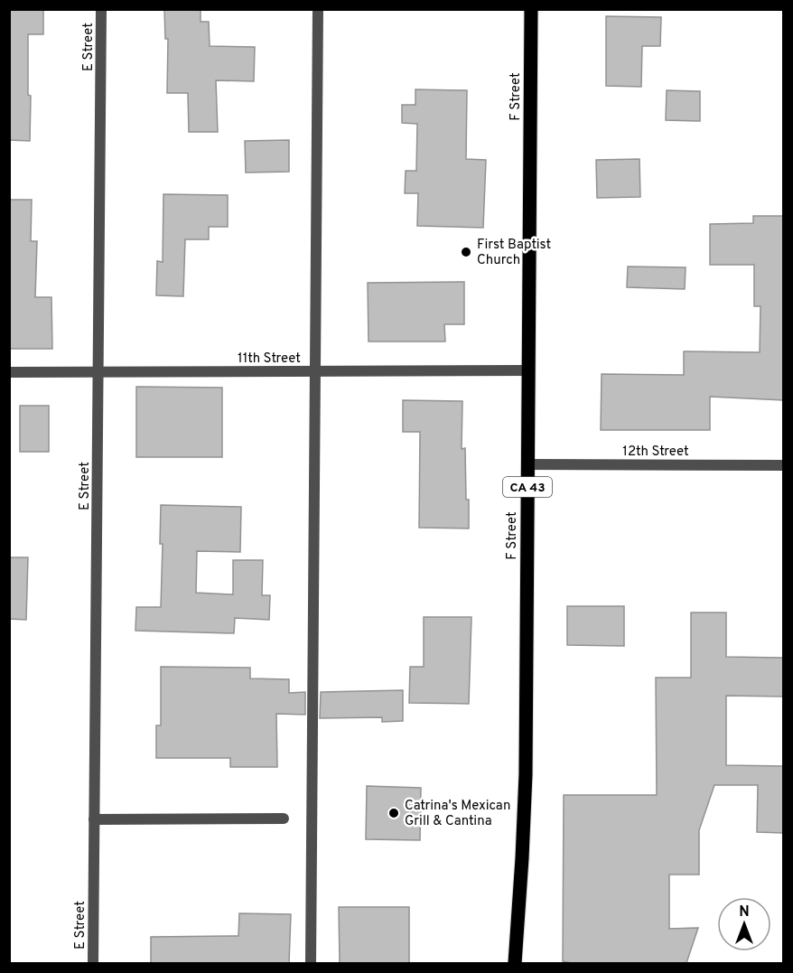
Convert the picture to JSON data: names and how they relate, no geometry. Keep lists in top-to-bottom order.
{
  "streets": {
    "main road": ["F Street", "CA 43"],
    "street": ["E Street", "11th Street", "12th Street"]
  },
  "crossings": [
    ["E Street", "11th Street"],
    ["F Street", "11th Street"],
    ["F Street", "12th Street"]
  ],
  "places": ["First Baptist Church", "Catrina's Mexican Grill & Cantina"],
  "north": "top"
}
